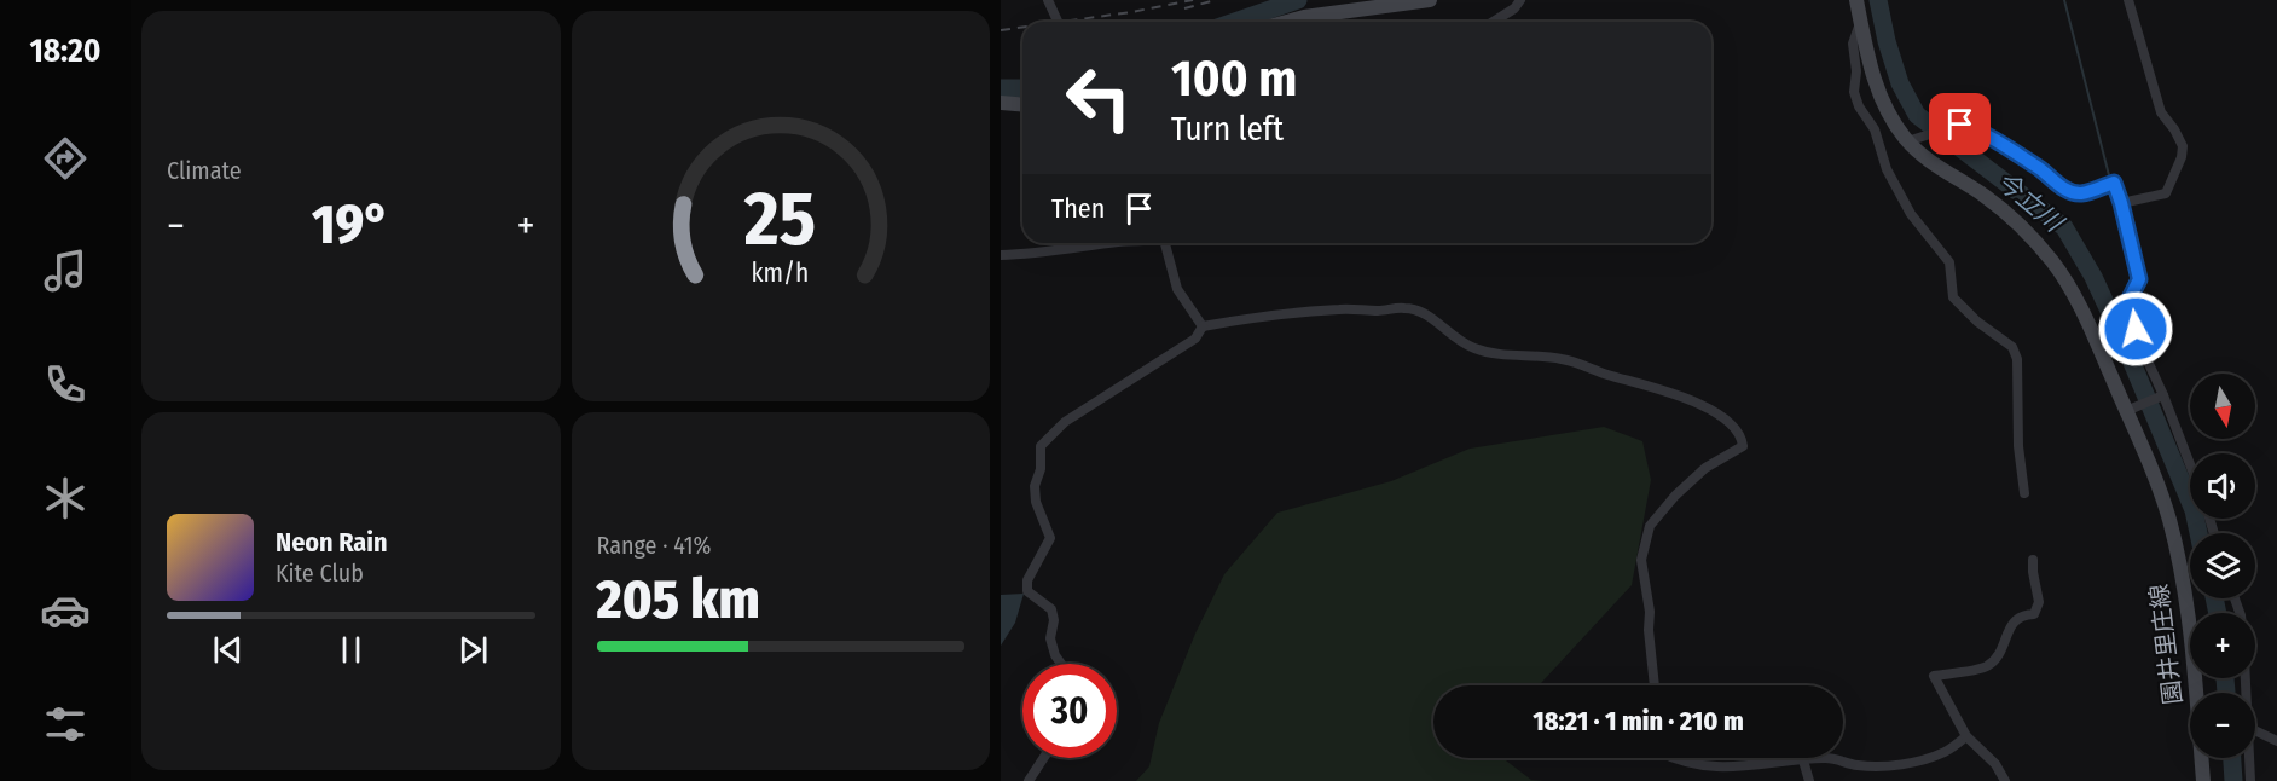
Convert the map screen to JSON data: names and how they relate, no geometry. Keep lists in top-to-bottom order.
{
  "streets": {
    "main road": ["園井里庄線"]
  },
  "water": ["今立川"],
  "north": "bottom",
  "page": {
    "tabs": "18:20",
    "tile": [
      "Climate",
      ["Range · 41%", "205 km"]
    ],
    "turn": ["100 m", "Turn left"],
    "then": "Then",
    "heat": ["−", "19°", "+"],
    "map_buttons": ["+", "−"],
    "song": ["Neon Rain", "Kite Club"],
    "limit": "30",
    "trip": "18:21 · 1 min · 210 m",
    "gauge": ["25", "km/h"]
  }
}
